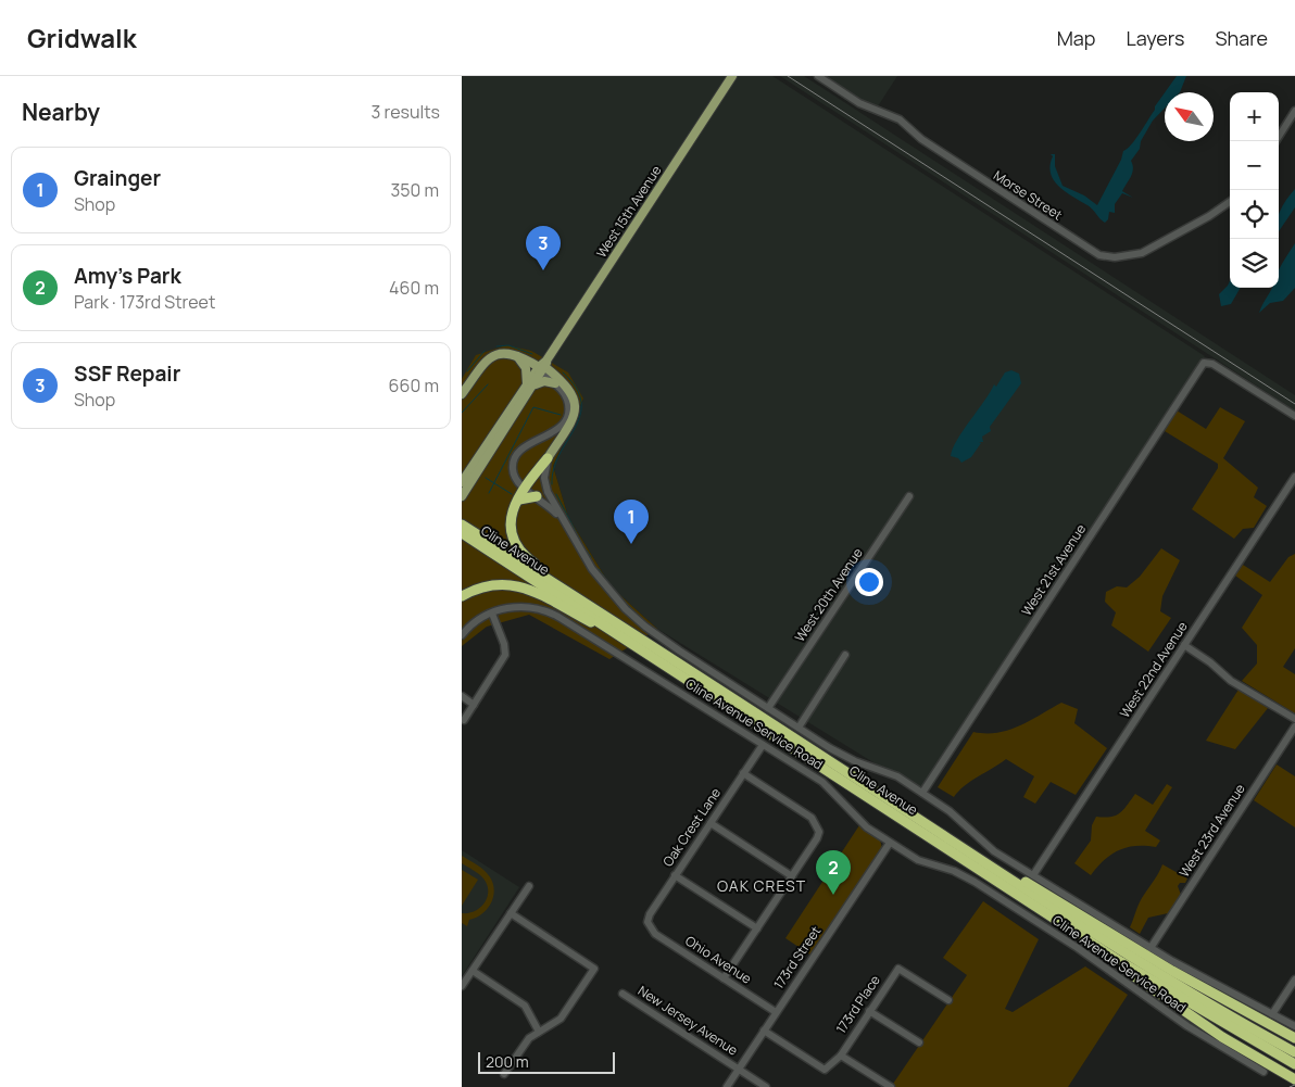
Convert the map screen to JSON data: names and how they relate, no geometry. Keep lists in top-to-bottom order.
{
  "streets": {
    "highway": ["Cline Avenue"],
    "main road": ["West 15th Avenue"],
    "street": [
      "Morse Street",
      "West 21st Avenue",
      "West 20th Avenue",
      "West 22nd Avenue",
      "Cline Avenue Service Road",
      "Oak Crest Lane",
      "West 23rd Avenue",
      "173rd Street",
      "Ohio Avenue",
      "173rd Place",
      "New Jersey Avenue"
    ]
  },
  "crossings": [
    ["West 15th Avenue", "Cline Avenue"],
    ["Cline Avenue", "West 21st Avenue"],
    ["Cline Avenue", "West 20th Avenue"],
    ["Cline Avenue", "West 22nd Avenue"],
    ["Cline Avenue", "West 23rd Avenue"],
    ["Cline Avenue Service Road", "Oak Crest Lane"],
    ["Cline Avenue Service Road", "173rd Street"],
    ["Oak Crest Lane", "Ohio Avenue"],
    ["173rd Street", "Ohio Avenue"],
    ["173rd Street", "New Jersey Avenue"]
  ],
  "districts": ["OAK CREST"],
  "scale_bar": "200 m",
  "north": "top left",
  "page": {
    "header": "Gridwalk",
    "nav": ["Map", "Layers", "Share"],
    "heading": ["Nearby", "3 results"],
    "map_buttons": ["+", "−"],
    "list": [
      {
        "mark": "1",
        "name": "Grainger",
        "note": "Shop",
        "value": "350 m"
      },
      {
        "mark": "2",
        "name": "Amy's Park",
        "note": "Park · 173rd Street",
        "value": "460 m"
      },
      {
        "mark": "3",
        "name": "SSF Repair",
        "note": "Shop",
        "value": "660 m"
      }
    ],
    "pins": ["3", "1", "2"],
    "scale": "200 m"
  }
}
